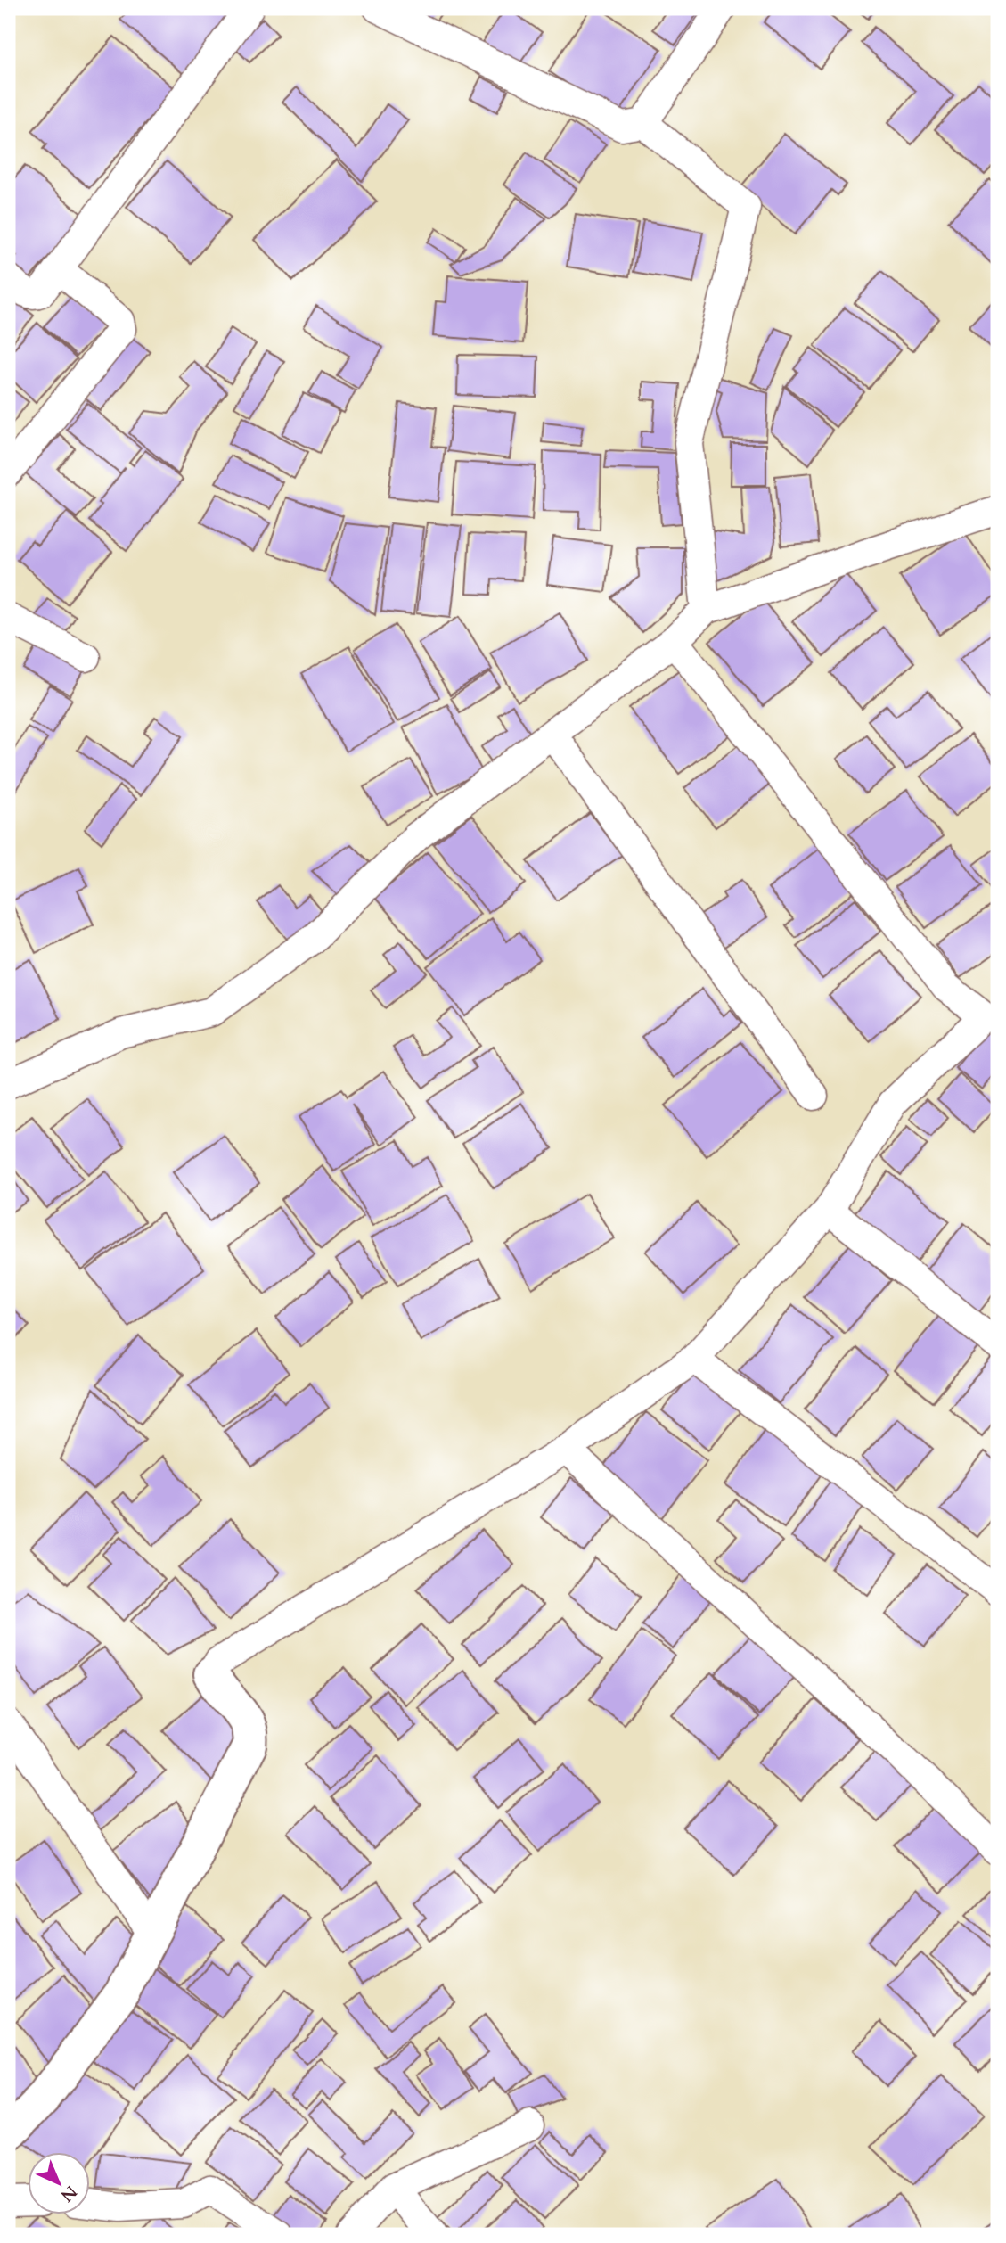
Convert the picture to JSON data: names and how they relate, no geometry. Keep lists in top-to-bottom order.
{
  "north": "bottom right"
}
